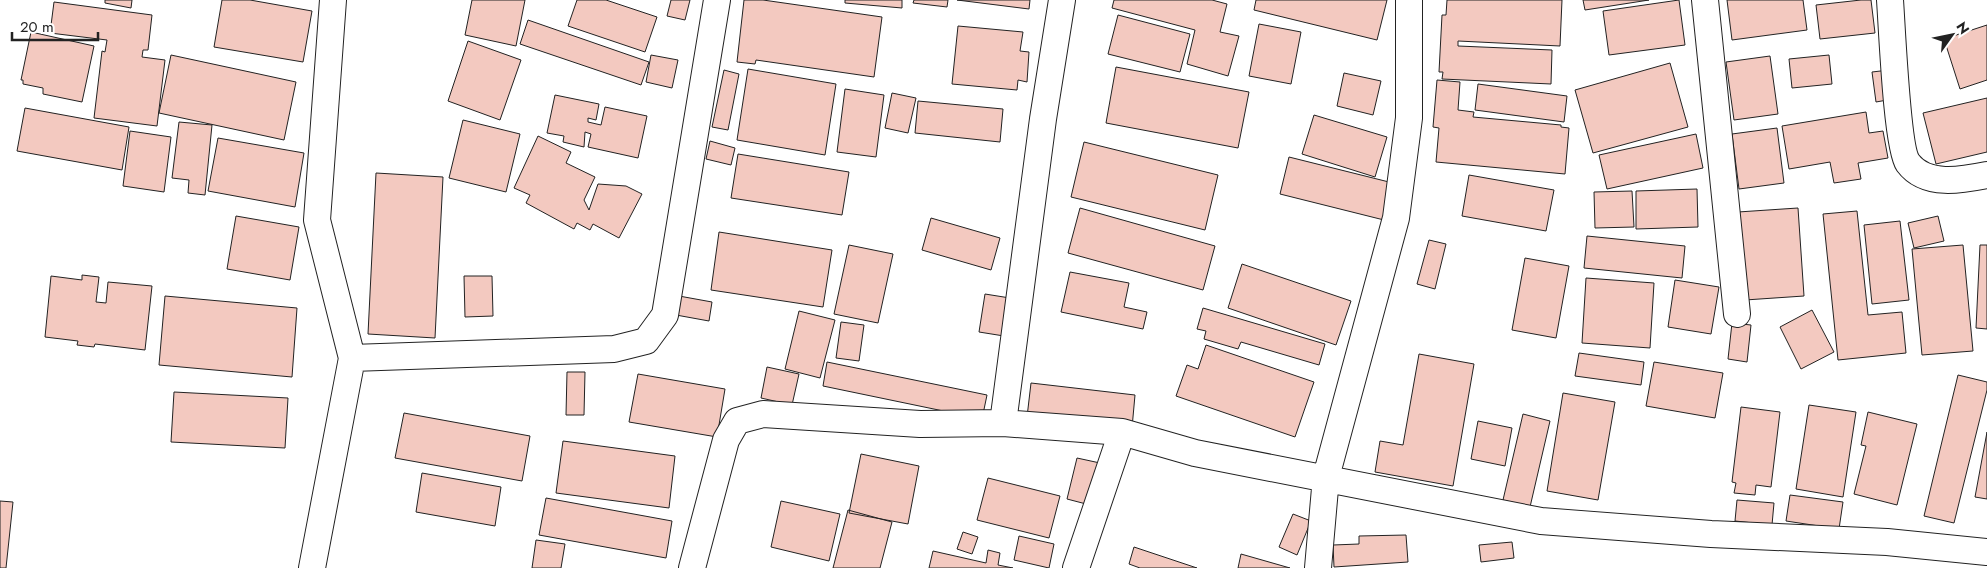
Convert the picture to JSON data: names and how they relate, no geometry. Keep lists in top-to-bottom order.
{
  "scale_bar": "20 m",
  "north": "top right"
}
